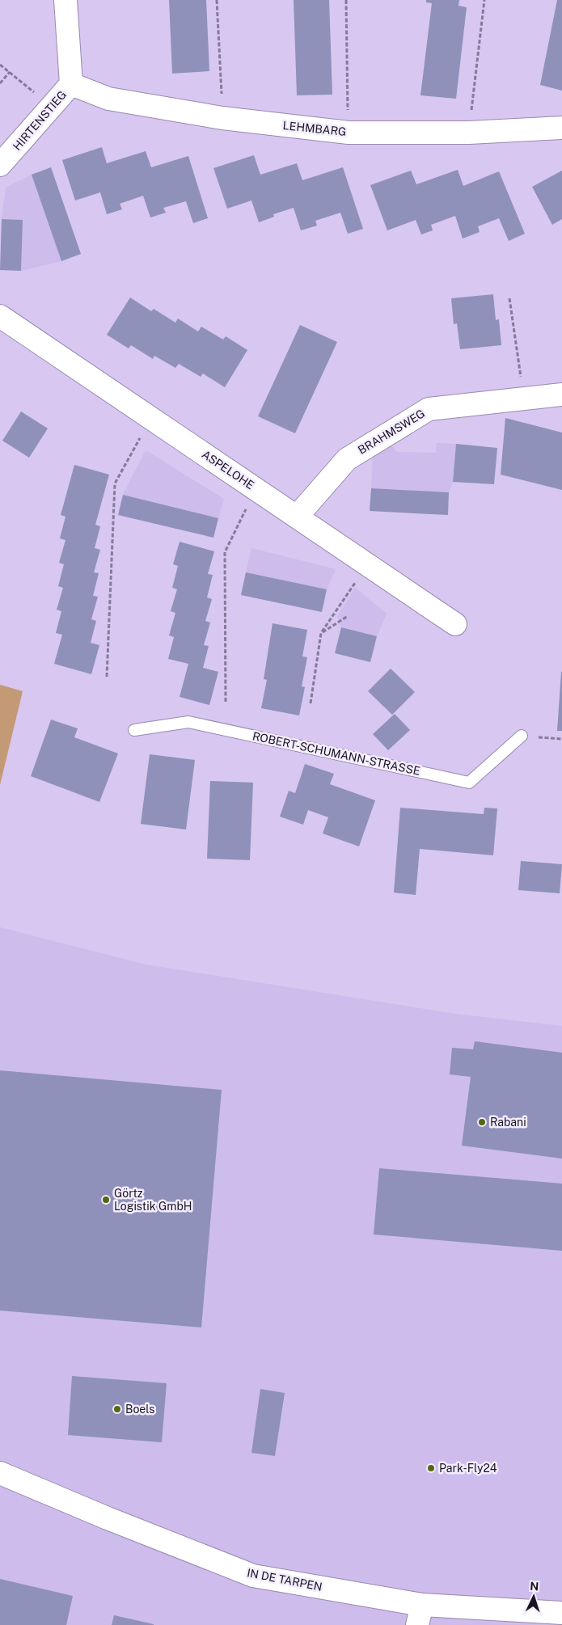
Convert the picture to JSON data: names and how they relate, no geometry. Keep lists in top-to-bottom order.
{
  "streets": {
    "street": [
      "HIRTENSTIEG",
      "LEHMBARG",
      "BRAHMSWEG",
      "ASPELOHE",
      "IN DE TARPEN"
    ],
    "lane": ["ROBERT-SCHUMANN-STRASSE"]
  },
  "crossings": [
    ["HIRTENSTIEG", "LEHMBARG"],
    ["BRAHMSWEG", "ASPELOHE"]
  ],
  "places": [
    "Rabani",
    "Görtz Logistik GmbH",
    "Boels",
    "Park-Fly24"
  ],
  "north": "top"
}
